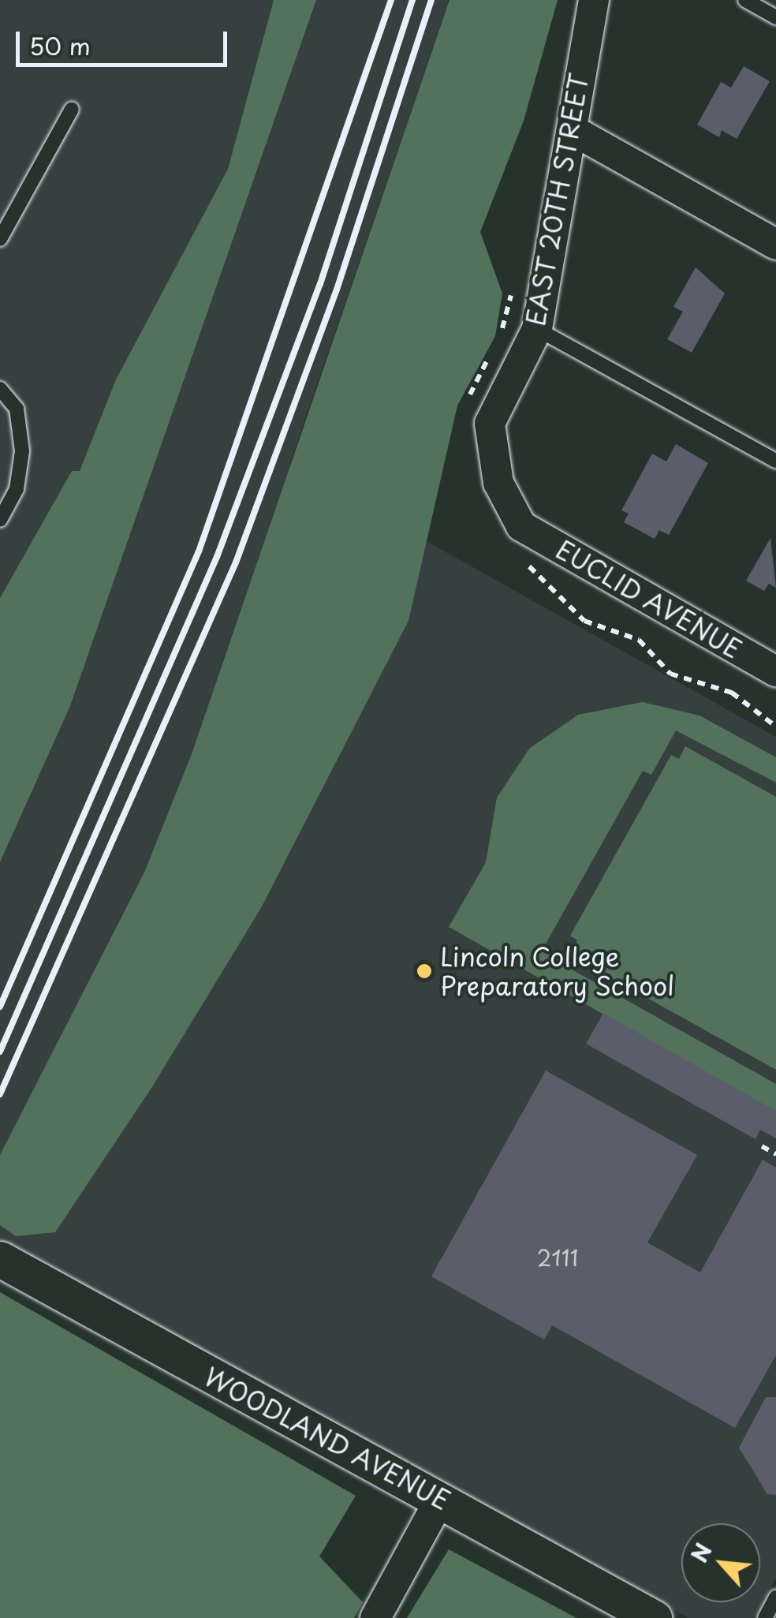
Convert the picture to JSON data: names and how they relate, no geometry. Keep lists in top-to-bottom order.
{
  "streets": {
    "street": ["EAST 20TH STREET", "EUCLID AVENUE", "WOODLAND AVENUE"]
  },
  "crossings": [
    ["EAST 20TH STREET", "EUCLID AVENUE"]
  ],
  "places": ["Lincoln College Preparatory School"],
  "house_numbers": ["2111"],
  "scale_bar": "50 m",
  "north": "top left"
}
